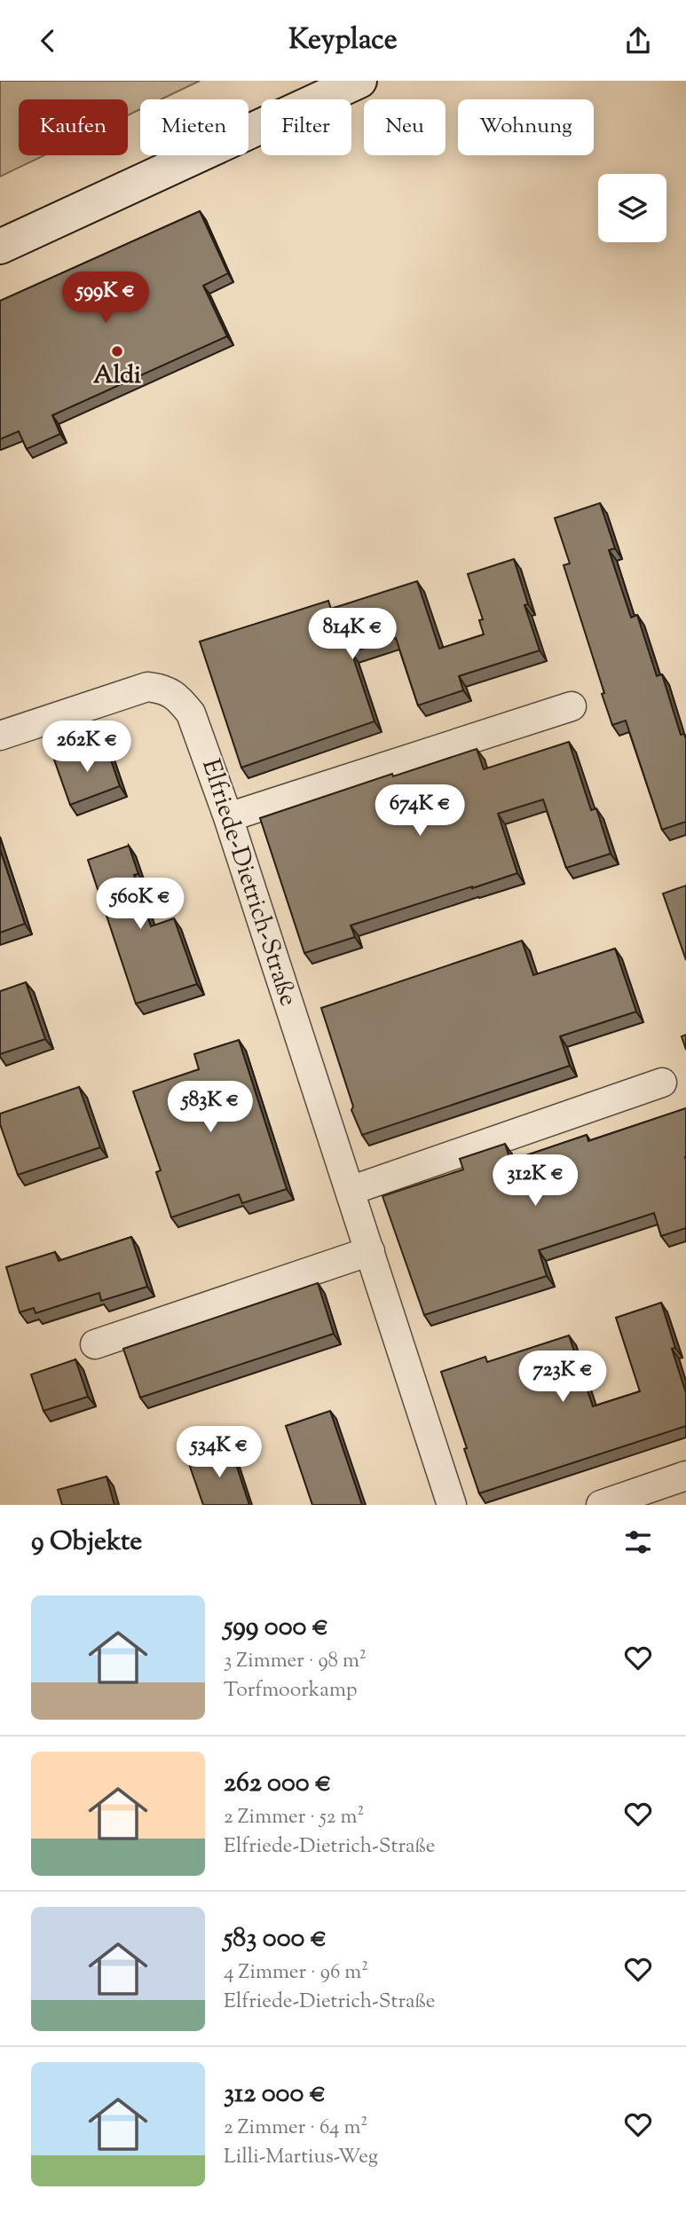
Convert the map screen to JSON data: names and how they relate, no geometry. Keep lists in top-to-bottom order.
{
  "streets": {
    "street": ["Elfriede-Dietrich-Straße"]
  },
  "places": ["Aldi"],
  "page": {
    "header": "Keyplace",
    "chip": [
      "Kaufen",
      "Mieten",
      "Filter",
      "Neu",
      "Wohnung"
    ],
    "price": [
      "599K €",
      "814K €",
      "262K €",
      "674K €",
      "560K €",
      "583K €",
      "312K €",
      "723K €",
      "534K €"
    ],
    "heading": "9 Objekte",
    "list": [
      {
        "name": "599 000 €",
        "note": "3 Zimmer · 98 m² · Torfmoorkamp"
      },
      {
        "name": "262 000 €",
        "note": "2 Zimmer · 52 m² · Elfriede-Dietrich-Straße"
      },
      {
        "name": "583 000 €",
        "note": "4 Zimmer · 96 m² · Elfriede-Dietrich-Straße"
      },
      {
        "name": "312 000 €",
        "note": "2 Zimmer · 64 m² · Lilli-Martius-Weg"
      }
    ]
  }
}
